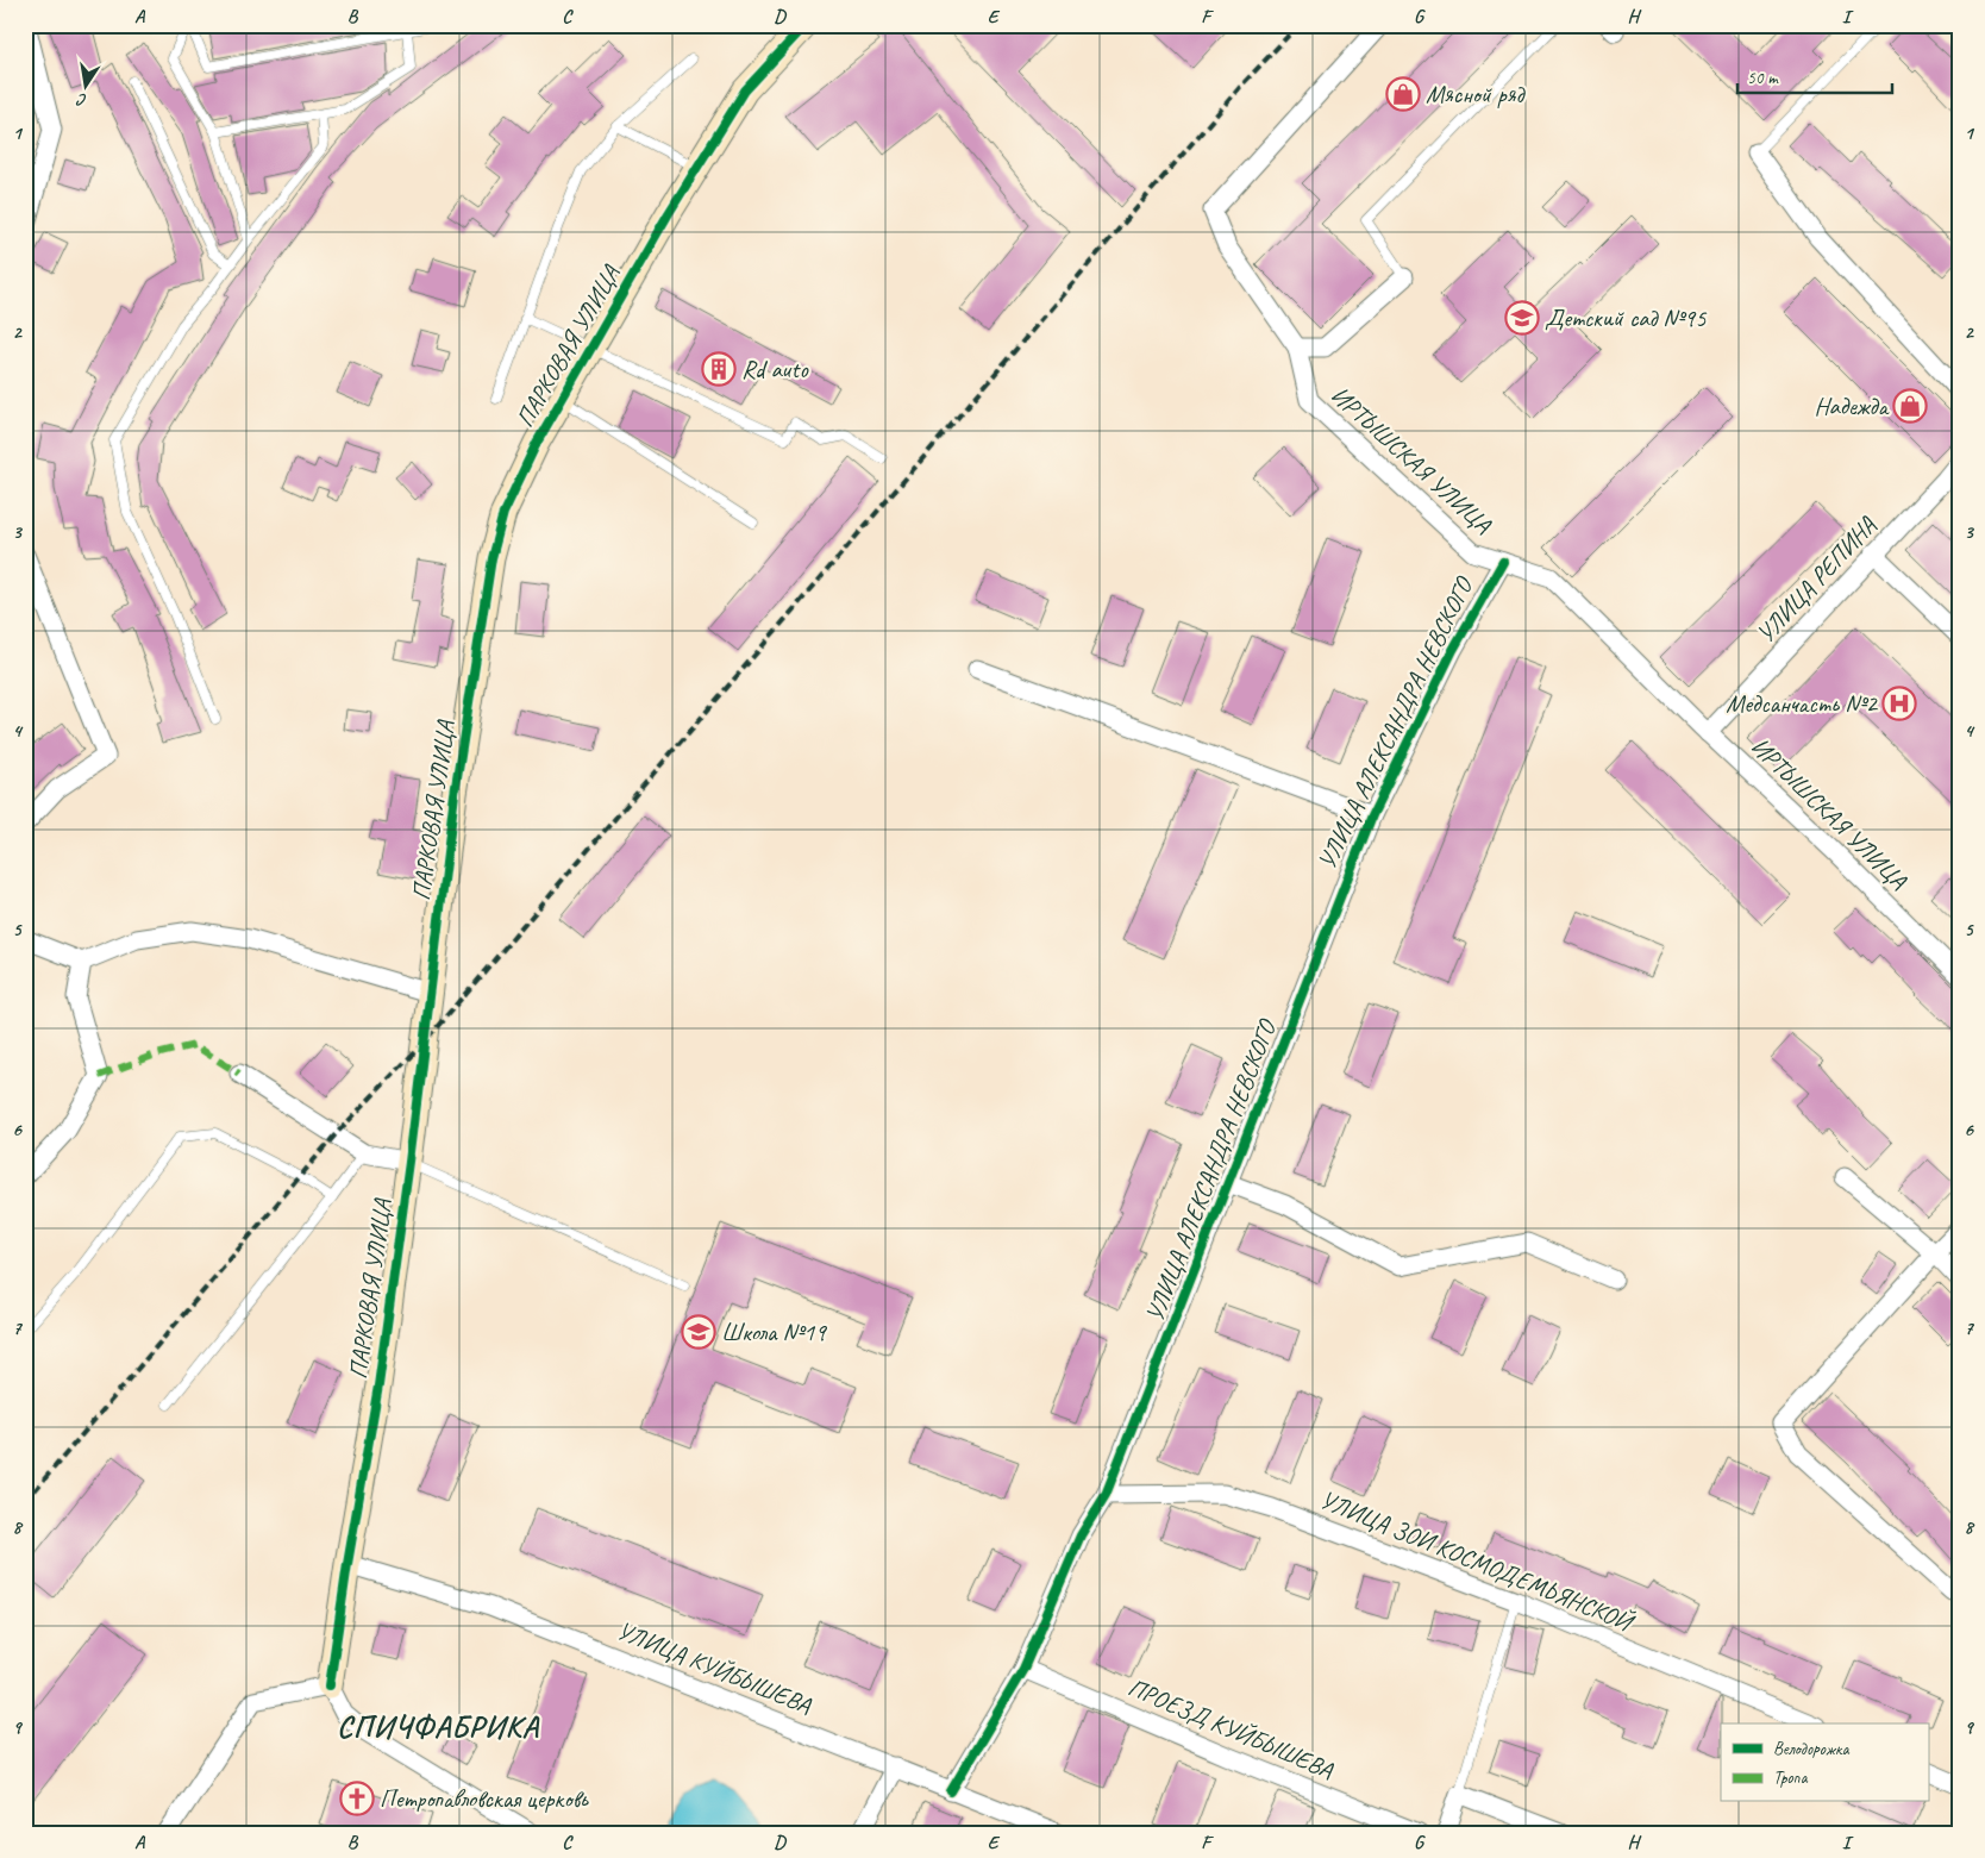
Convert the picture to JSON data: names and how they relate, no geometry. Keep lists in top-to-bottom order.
{
  "streets": {
    "street": [
      "ПАРКОВАЯ УЛИЦА",
      "ИРТЫШСКАЯ УЛИЦА",
      "УЛИЦА РЕПИНА",
      "УЛИЦА АЛЕКСАНДРА НЕВСКОГО",
      "УЛИЦА ЗОИ КОСМОДЕМЬЯНСКОЙ",
      "УЛИЦА КУЙБЫШЕВА",
      "ПРОЕЗД КУЙБЫШЕВА"
    ]
  },
  "crossings": [
    ["ПАРКОВАЯ УЛИЦА", "УЛИЦА КУЙБЫШЕВА"],
    ["ИРТЫШСКАЯ УЛИЦА", "УЛИЦА РЕПИНА"],
    ["ИРТЫШСКАЯ УЛИЦА", "УЛИЦА АЛЕКСАНДРА НЕВСКОГО"],
    ["УЛИЦА АЛЕКСАНДРА НЕВСКОГО", "УЛИЦА ЗОИ КОСМОДЕМЬЯНСКОЙ"],
    ["УЛИЦА АЛЕКСАНДРА НЕВСКОГО", "УЛИЦА КУЙБЫШЕВА"],
    ["УЛИЦА АЛЕКСАНДРА НЕВСКОГО", "ПРОЕЗД КУЙБЫШЕВА"]
  ],
  "districts": ["СПИЧФАБРИКА"],
  "places": {
    "shop": ["Мясной ряд", "Надежда"],
    "school or university": ["Детский сад №95", "Школа №19"],
    "building": ["Rd auto"],
    "hospital": ["Медсанчасть №2"],
    "church": ["Петропавловская церковь"]
  },
  "legend": ["Велодорожка", "Тропа"],
  "scale_bar": "50 m",
  "north": "bottom",
  "grid": {
    "columns": [
      "A",
      "B",
      "C",
      "D",
      "E",
      "F",
      "G",
      "H",
      "I"
    ],
    "rows": [
      "1",
      "2",
      "3",
      "4",
      "5",
      "6",
      "7",
      "8",
      "9"
    ]
  }
}
